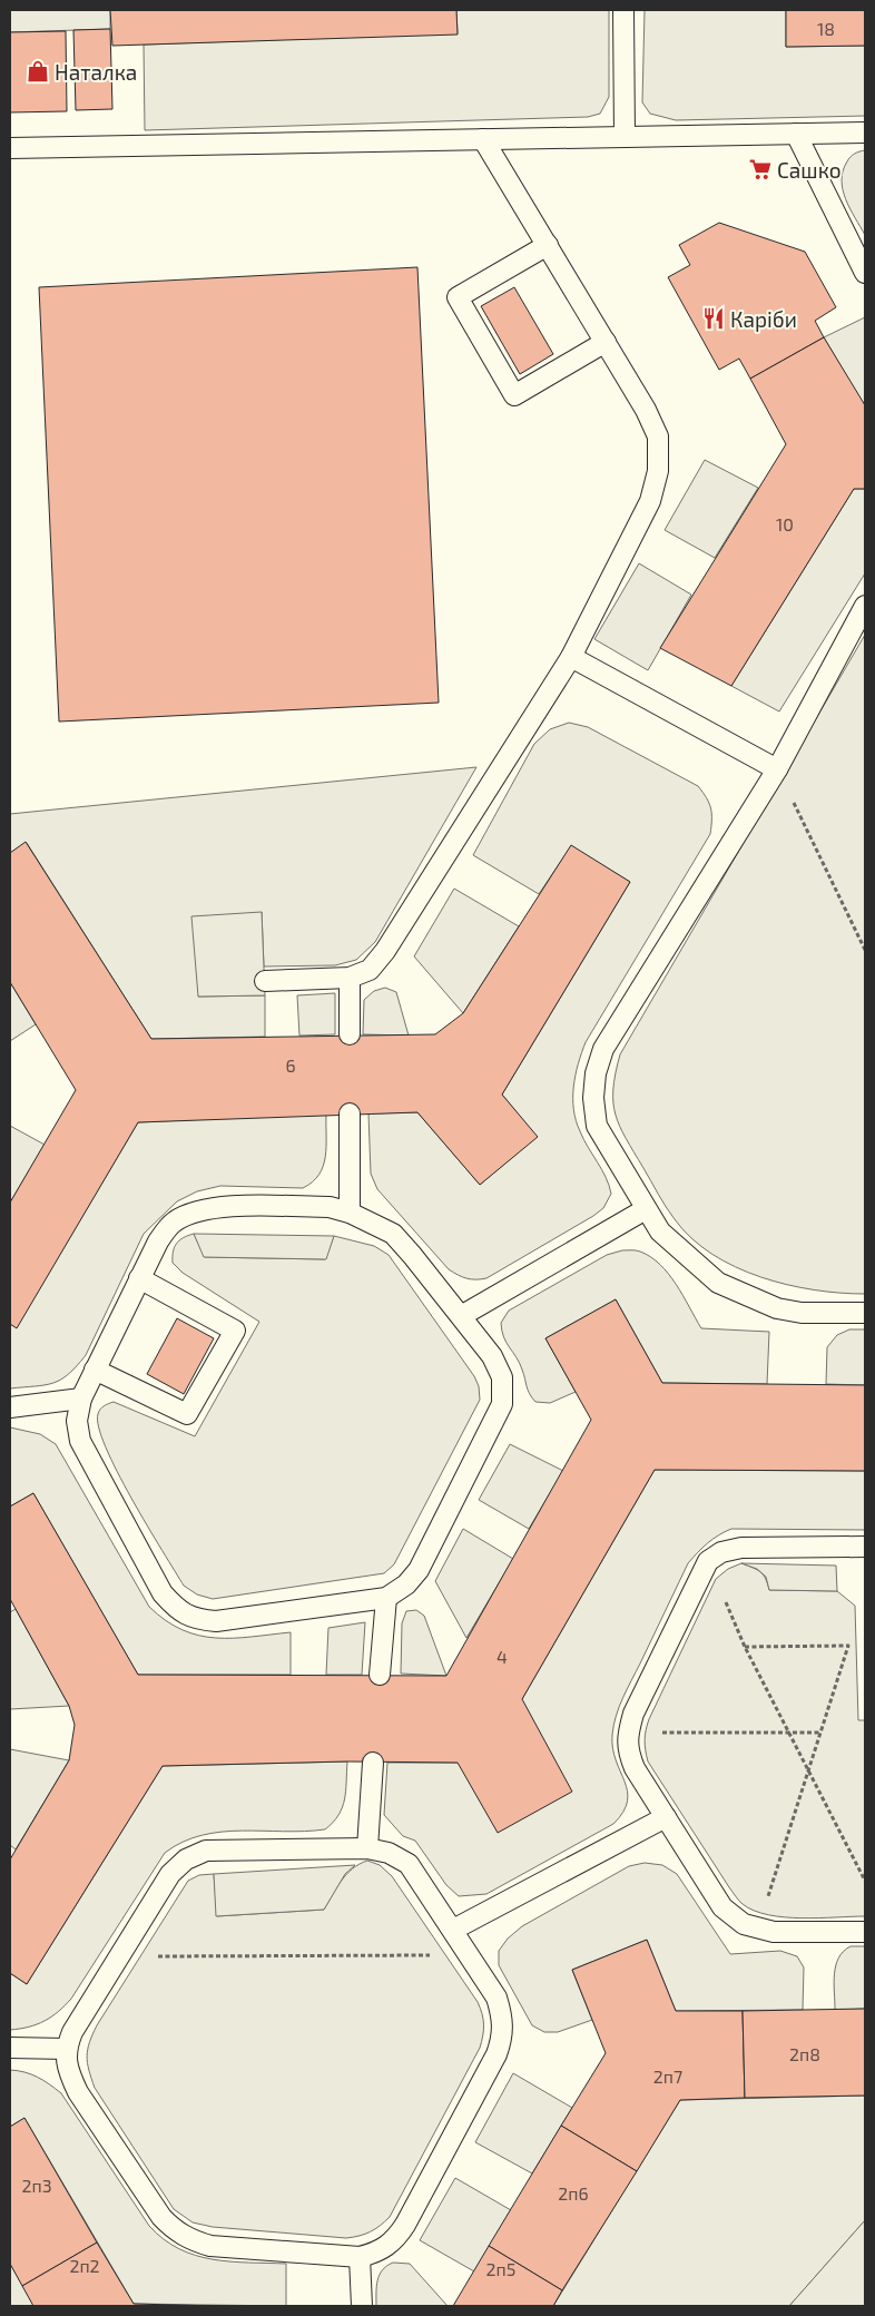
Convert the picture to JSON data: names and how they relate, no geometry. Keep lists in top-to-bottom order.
{
  "places": {
    "shop": ["Наталка"],
    "supermarket": ["Сашко"],
    "restaurant": ["Каріби"]
  },
  "house_numbers": [
    "18",
    "10",
    "6",
    "4",
    "2п8",
    "2п7",
    "2п3",
    "2п6",
    "2п2",
    "2п5"
  ]
}
